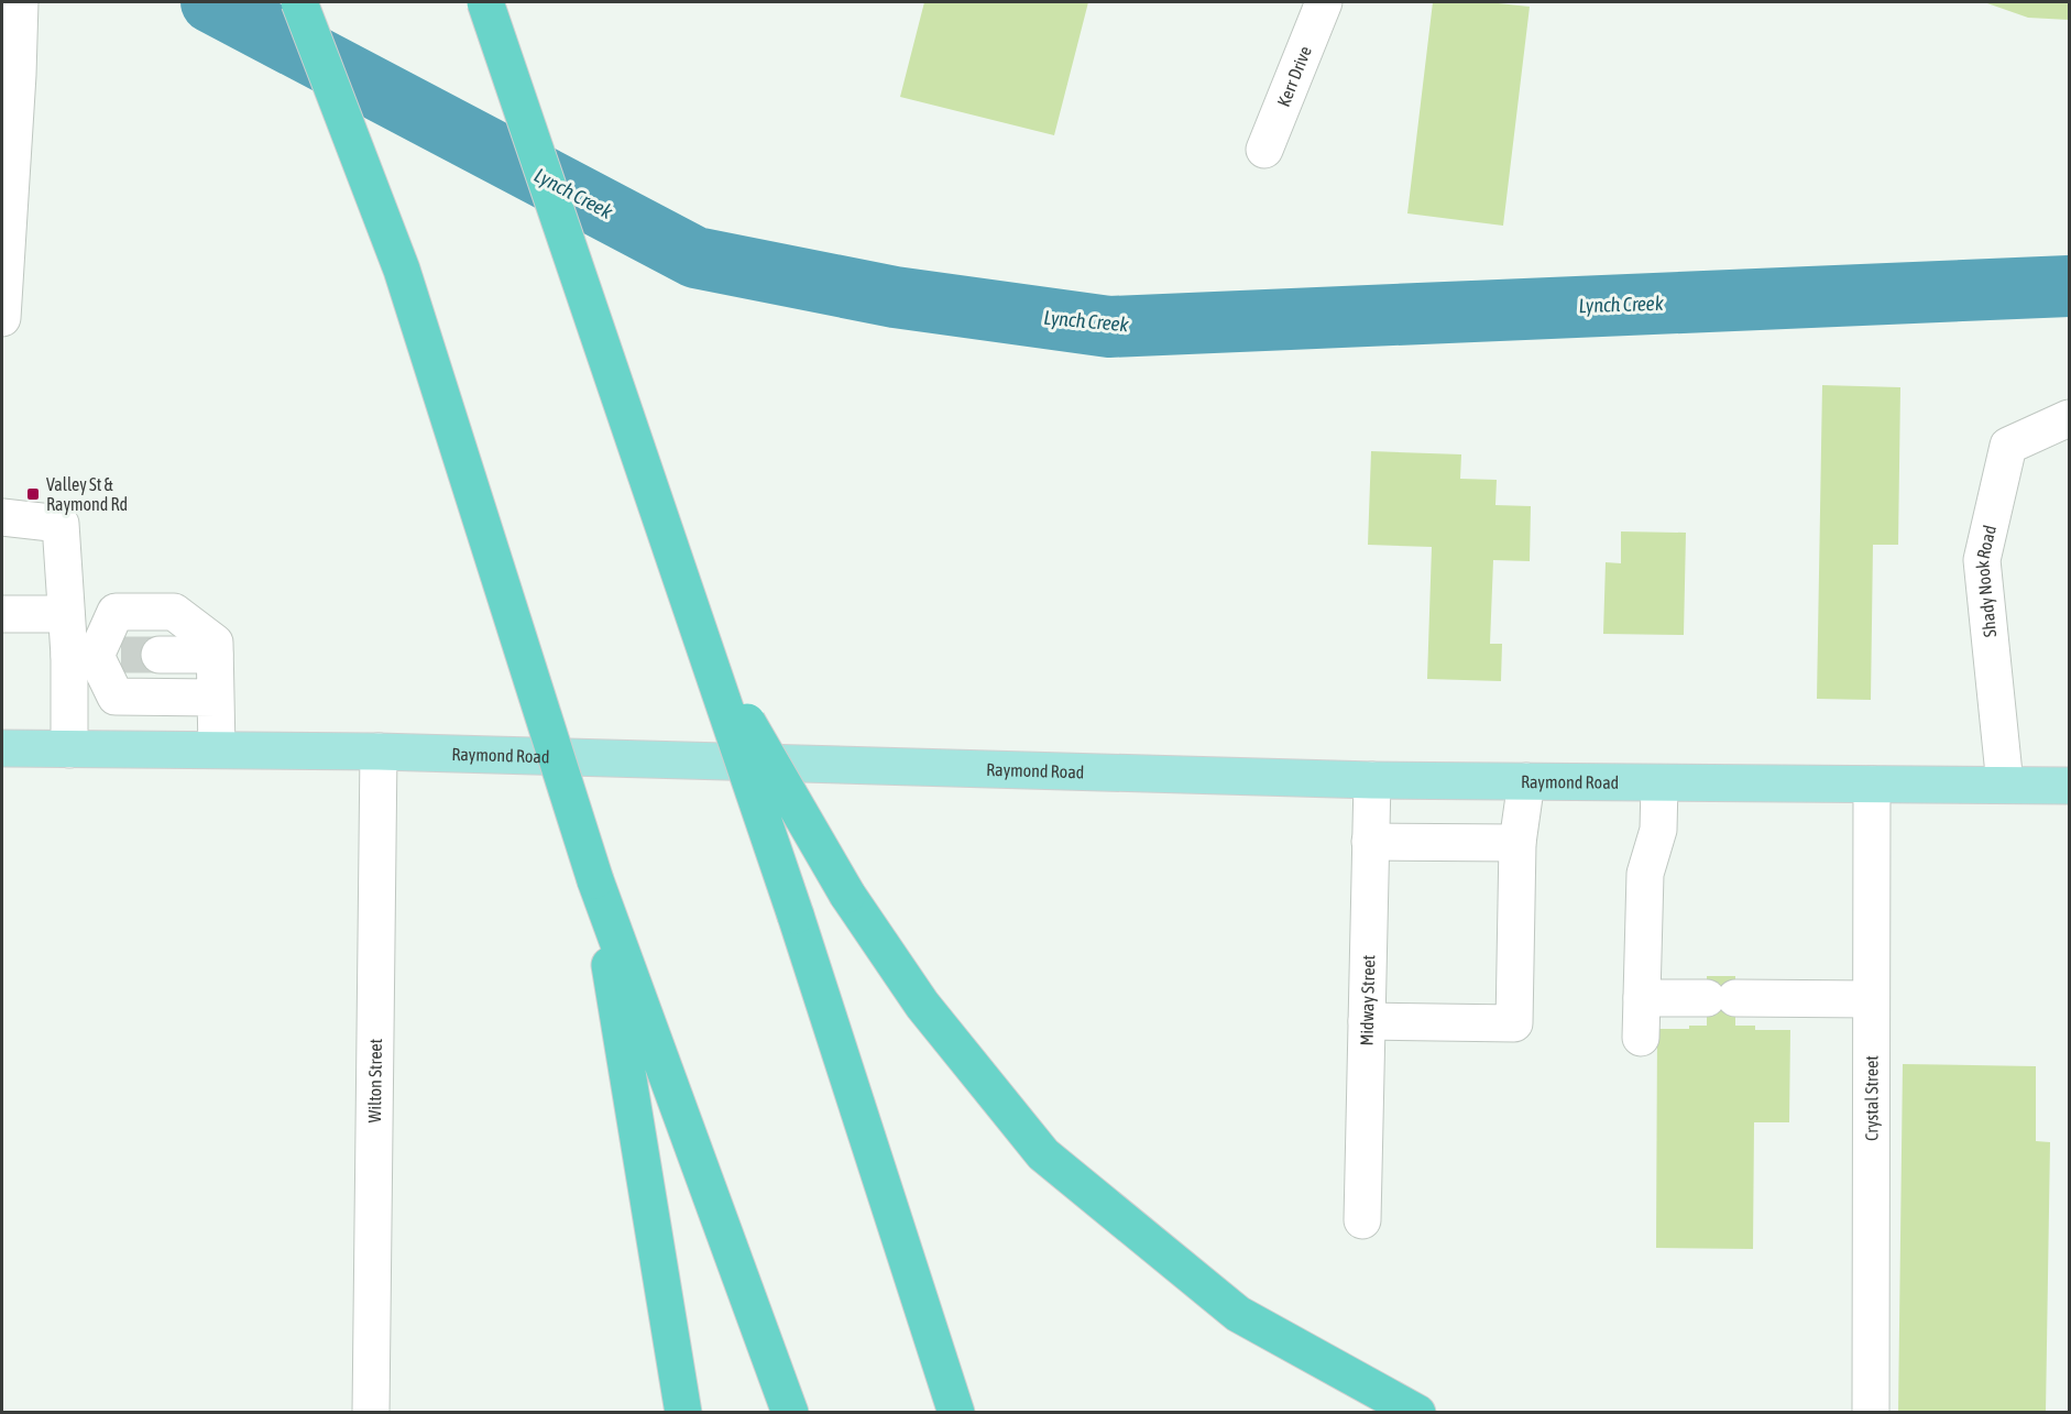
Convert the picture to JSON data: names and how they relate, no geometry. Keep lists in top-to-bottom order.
{
  "streets": {
    "main road": ["Raymond Road"],
    "street": [
      "Kerr Drive",
      "Shady Nook Road",
      "Midway Street",
      "Wilton Street",
      "Crystal Street"
    ]
  },
  "crossings": [
    ["Shady Nook Road", "Raymond Road"],
    ["Raymond Road", "Midway Street"],
    ["Raymond Road", "Wilton Street"],
    ["Raymond Road", "Crystal Street"]
  ],
  "water": ["Lynch Creek"],
  "places": {
    "transit": ["Valley St & Raymond Rd"]
  }
}
